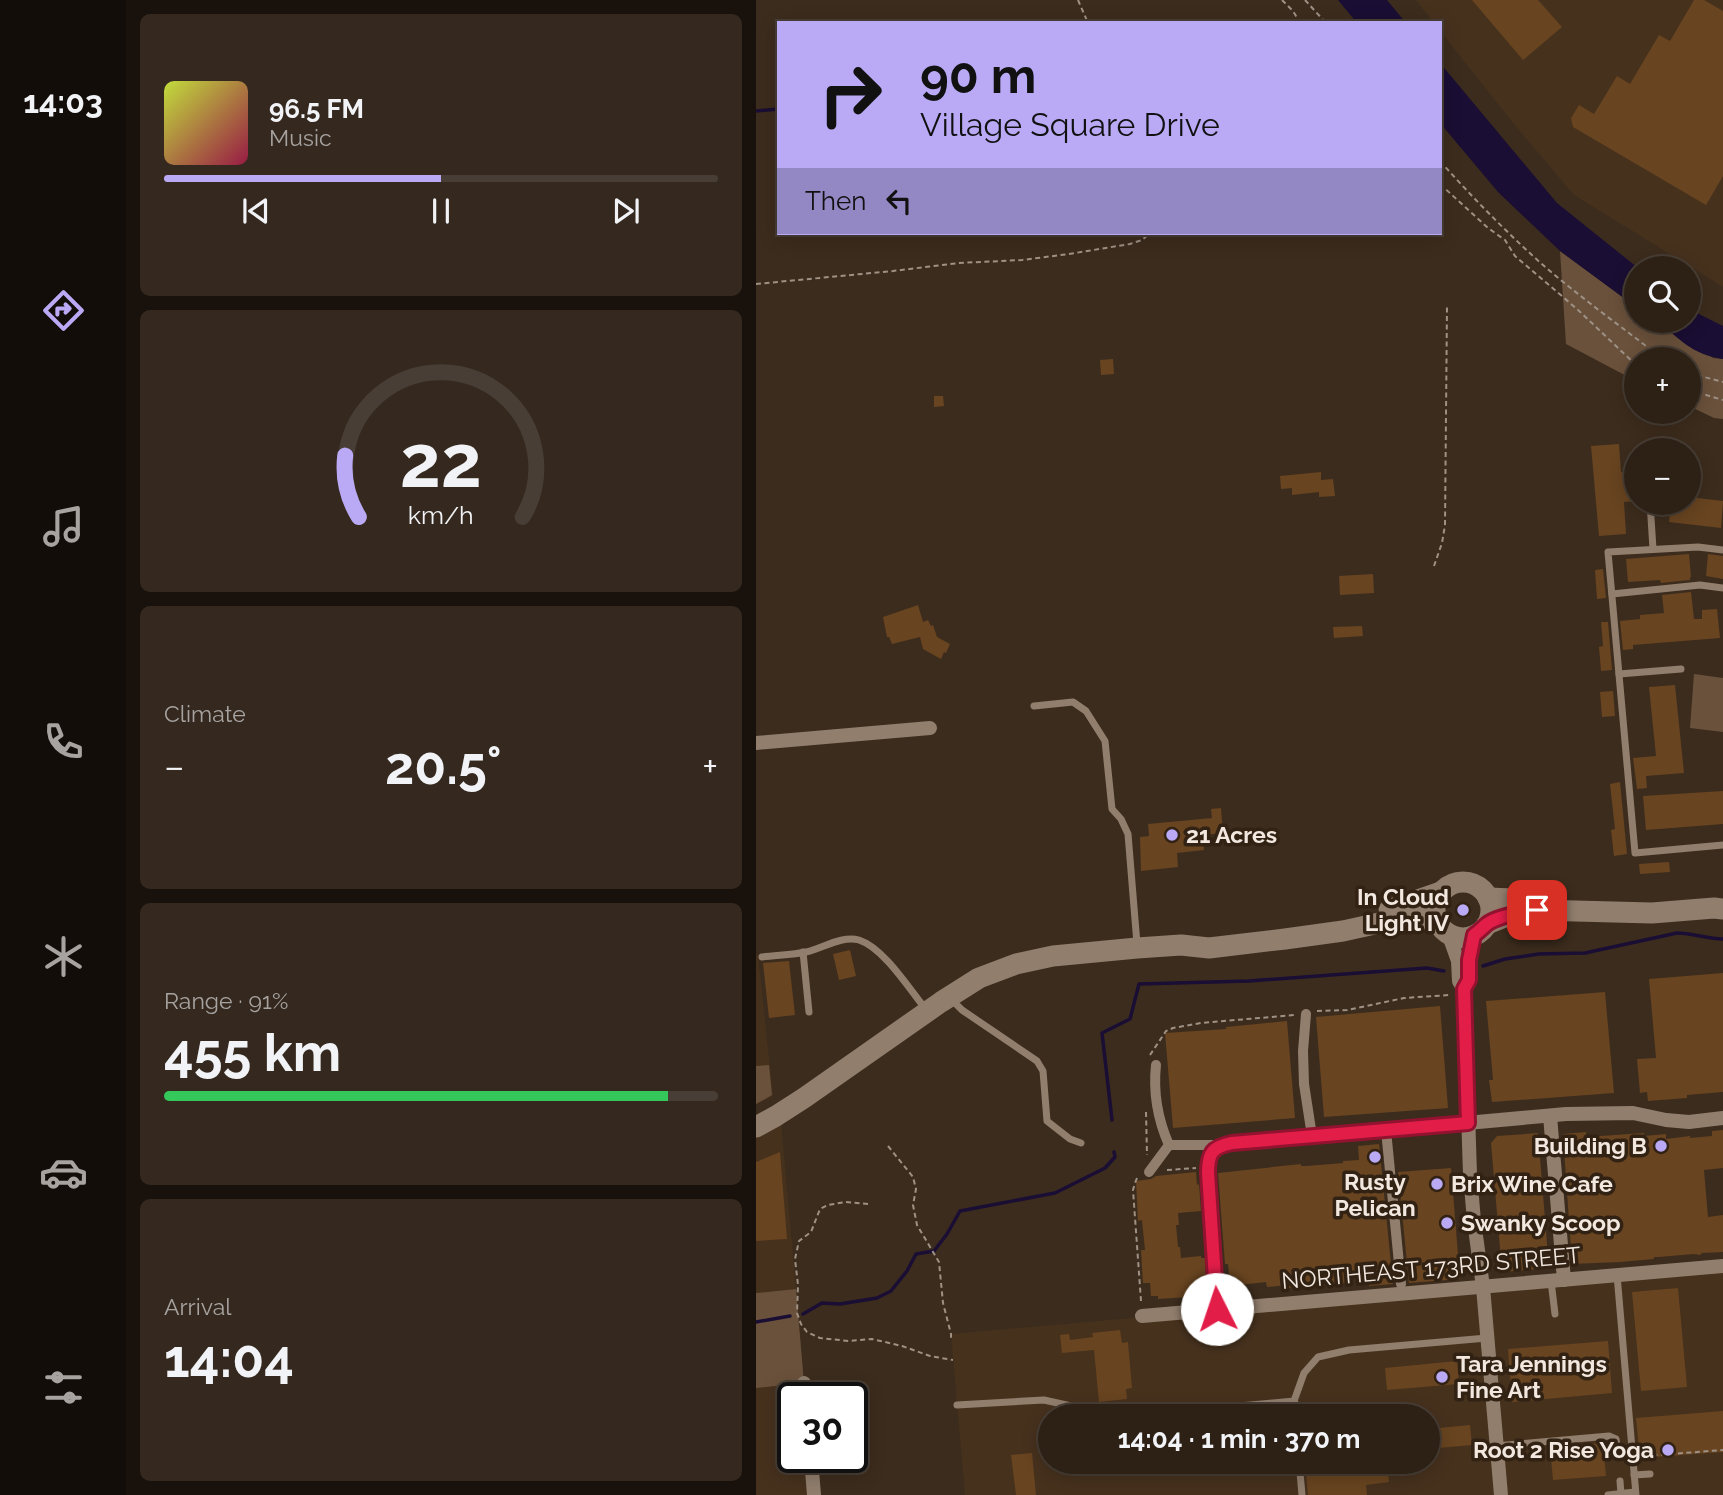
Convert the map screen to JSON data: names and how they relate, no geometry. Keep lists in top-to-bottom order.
{
  "streets": {
    "street": ["NORTHEAST 173RD STREET"]
  },
  "places": [
    "21 Acres",
    "In Cloud Light IV",
    "Building B",
    "Rusty Pelican",
    "Brix Wine Cafe",
    "Swanky Scoop",
    "Tara Jennings Fine Art",
    "Root 2 Rise Yoga"
  ],
  "page": {
    "tabs": "14:03",
    "turn": ["90 m", "Village Square Drive"],
    "song": ["96.5 FM", "Music"],
    "then": "Then",
    "map_buttons": ["+", "−"],
    "tile": [
      "Climate",
      ["Range · 91%", "455 km"],
      ["Arrival", "14:04"]
    ],
    "heat": ["−", "20.5°", "+"],
    "limit": "30",
    "trip": "14:04 · 1 min · 370 m",
    "gauge": ["22", "km/h"]
  }
}
